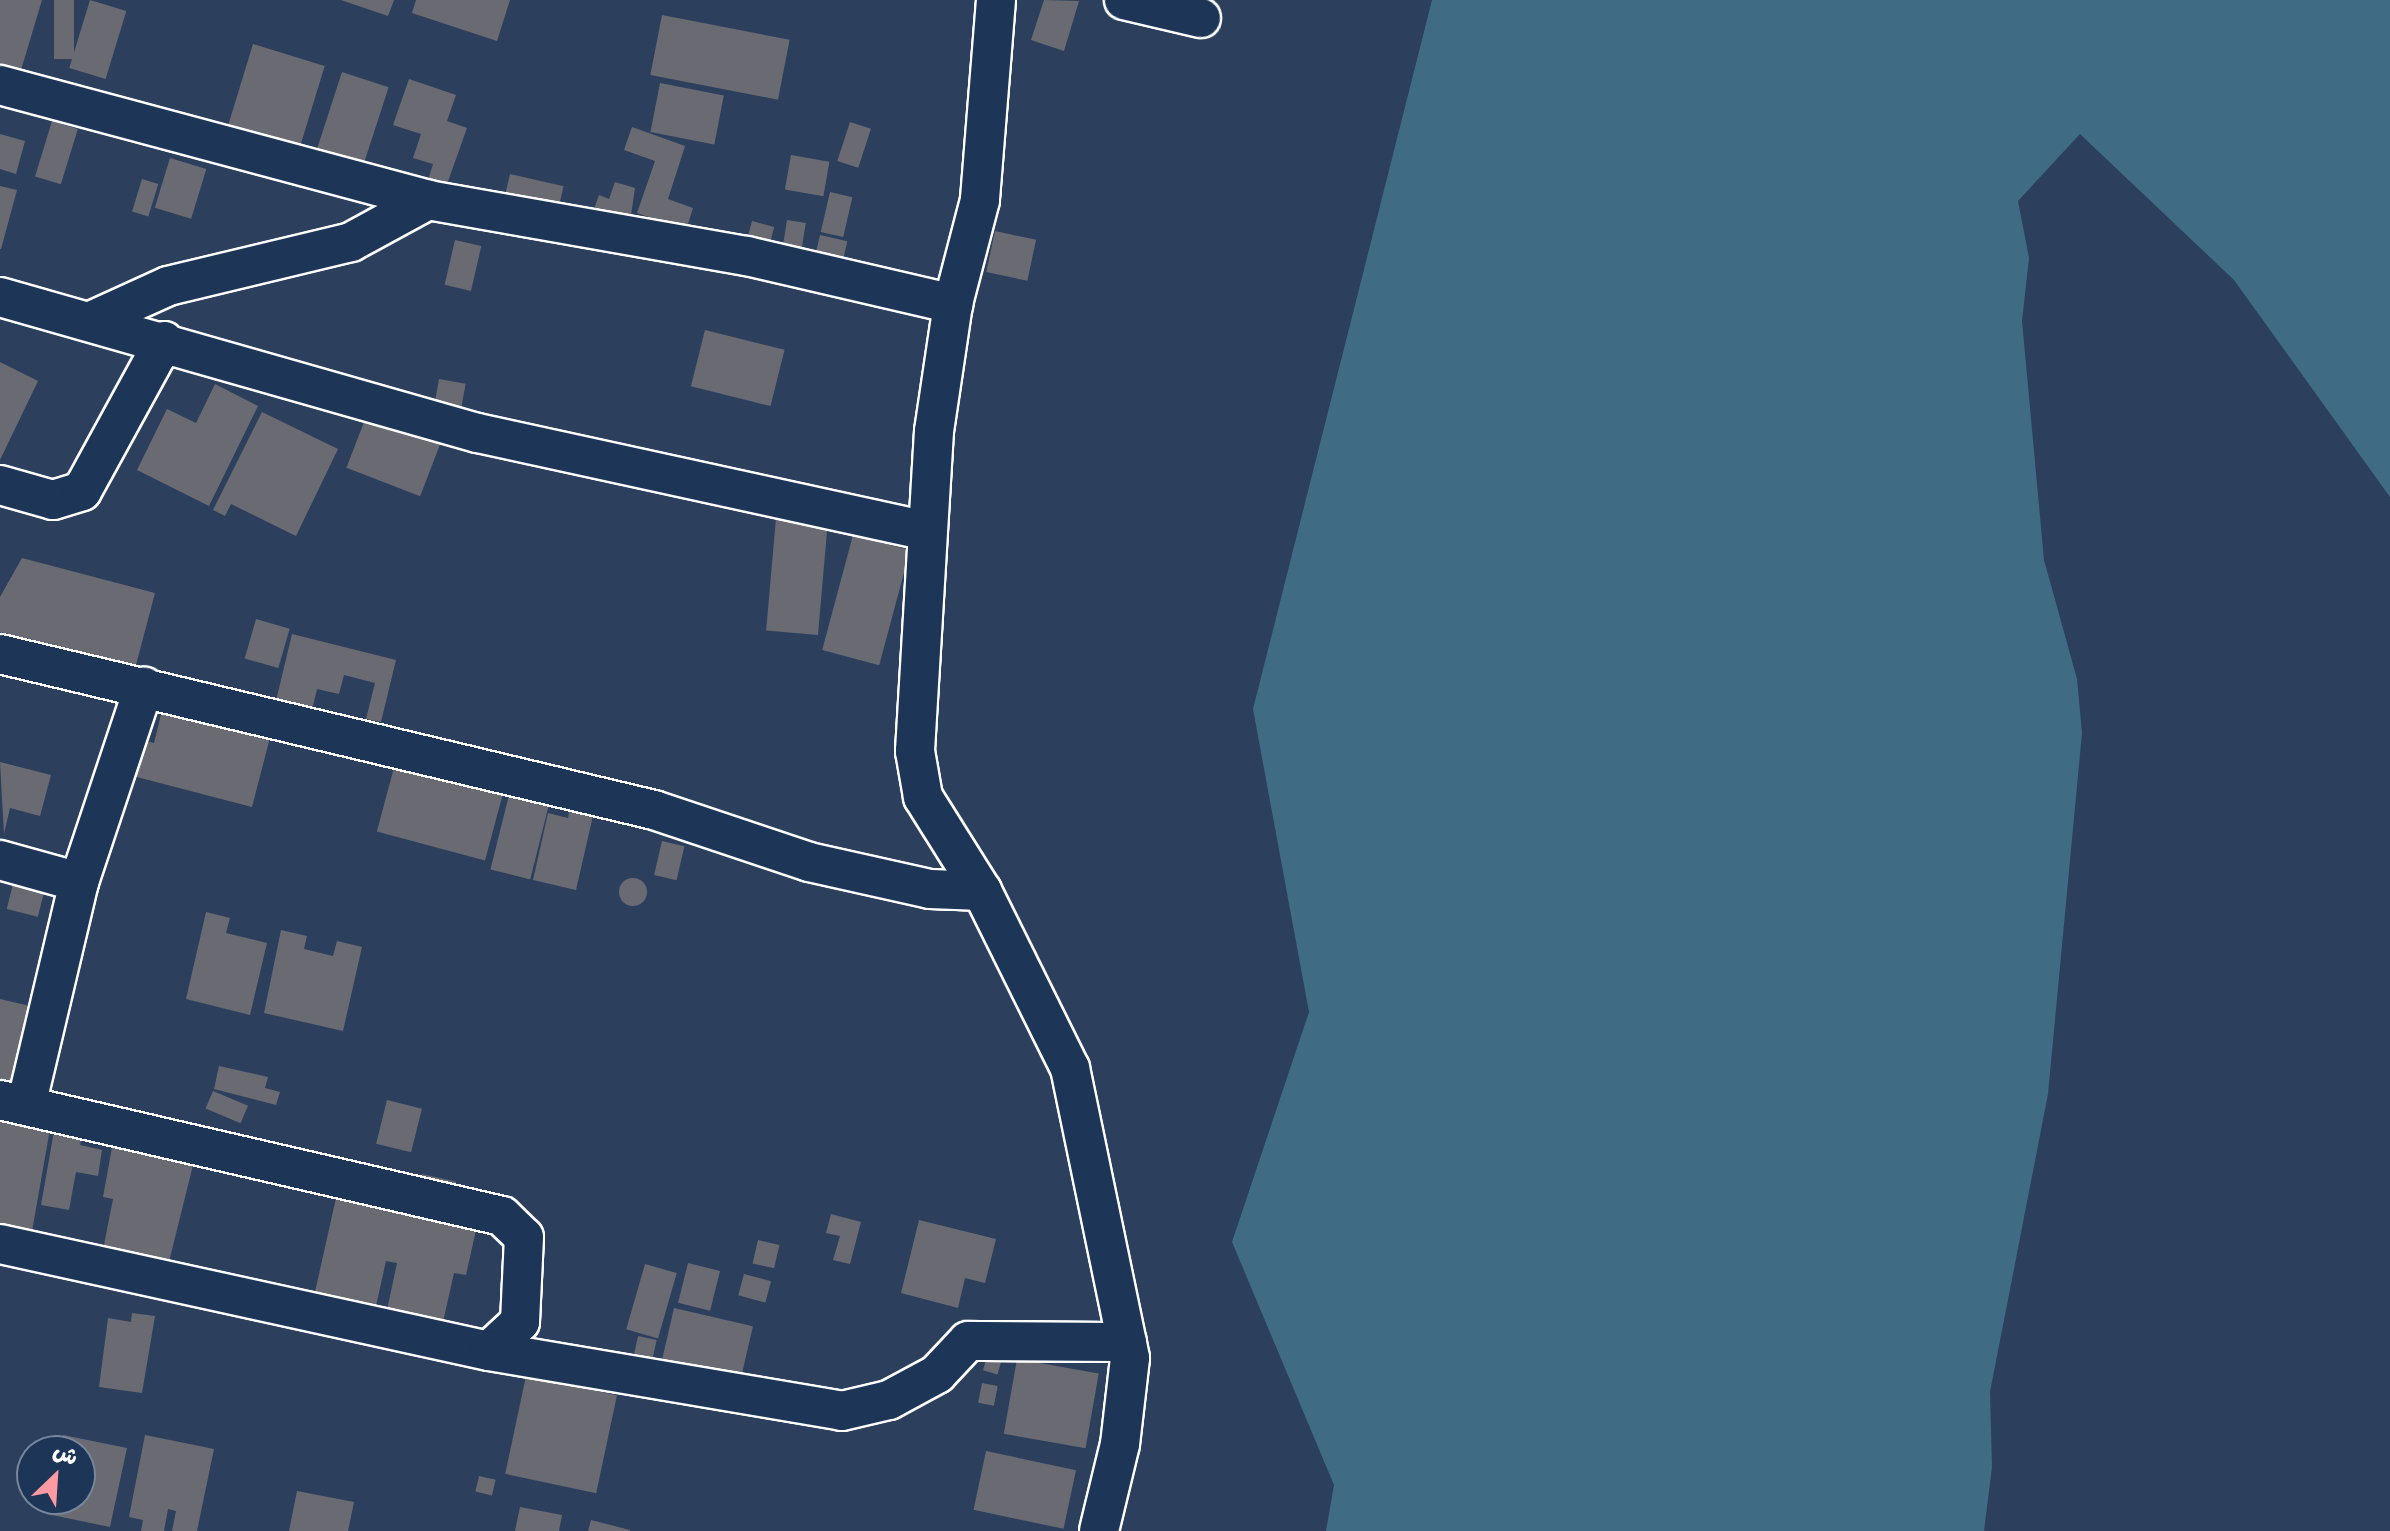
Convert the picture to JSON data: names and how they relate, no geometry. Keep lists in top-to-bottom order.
{
  "north": "top right"
}
